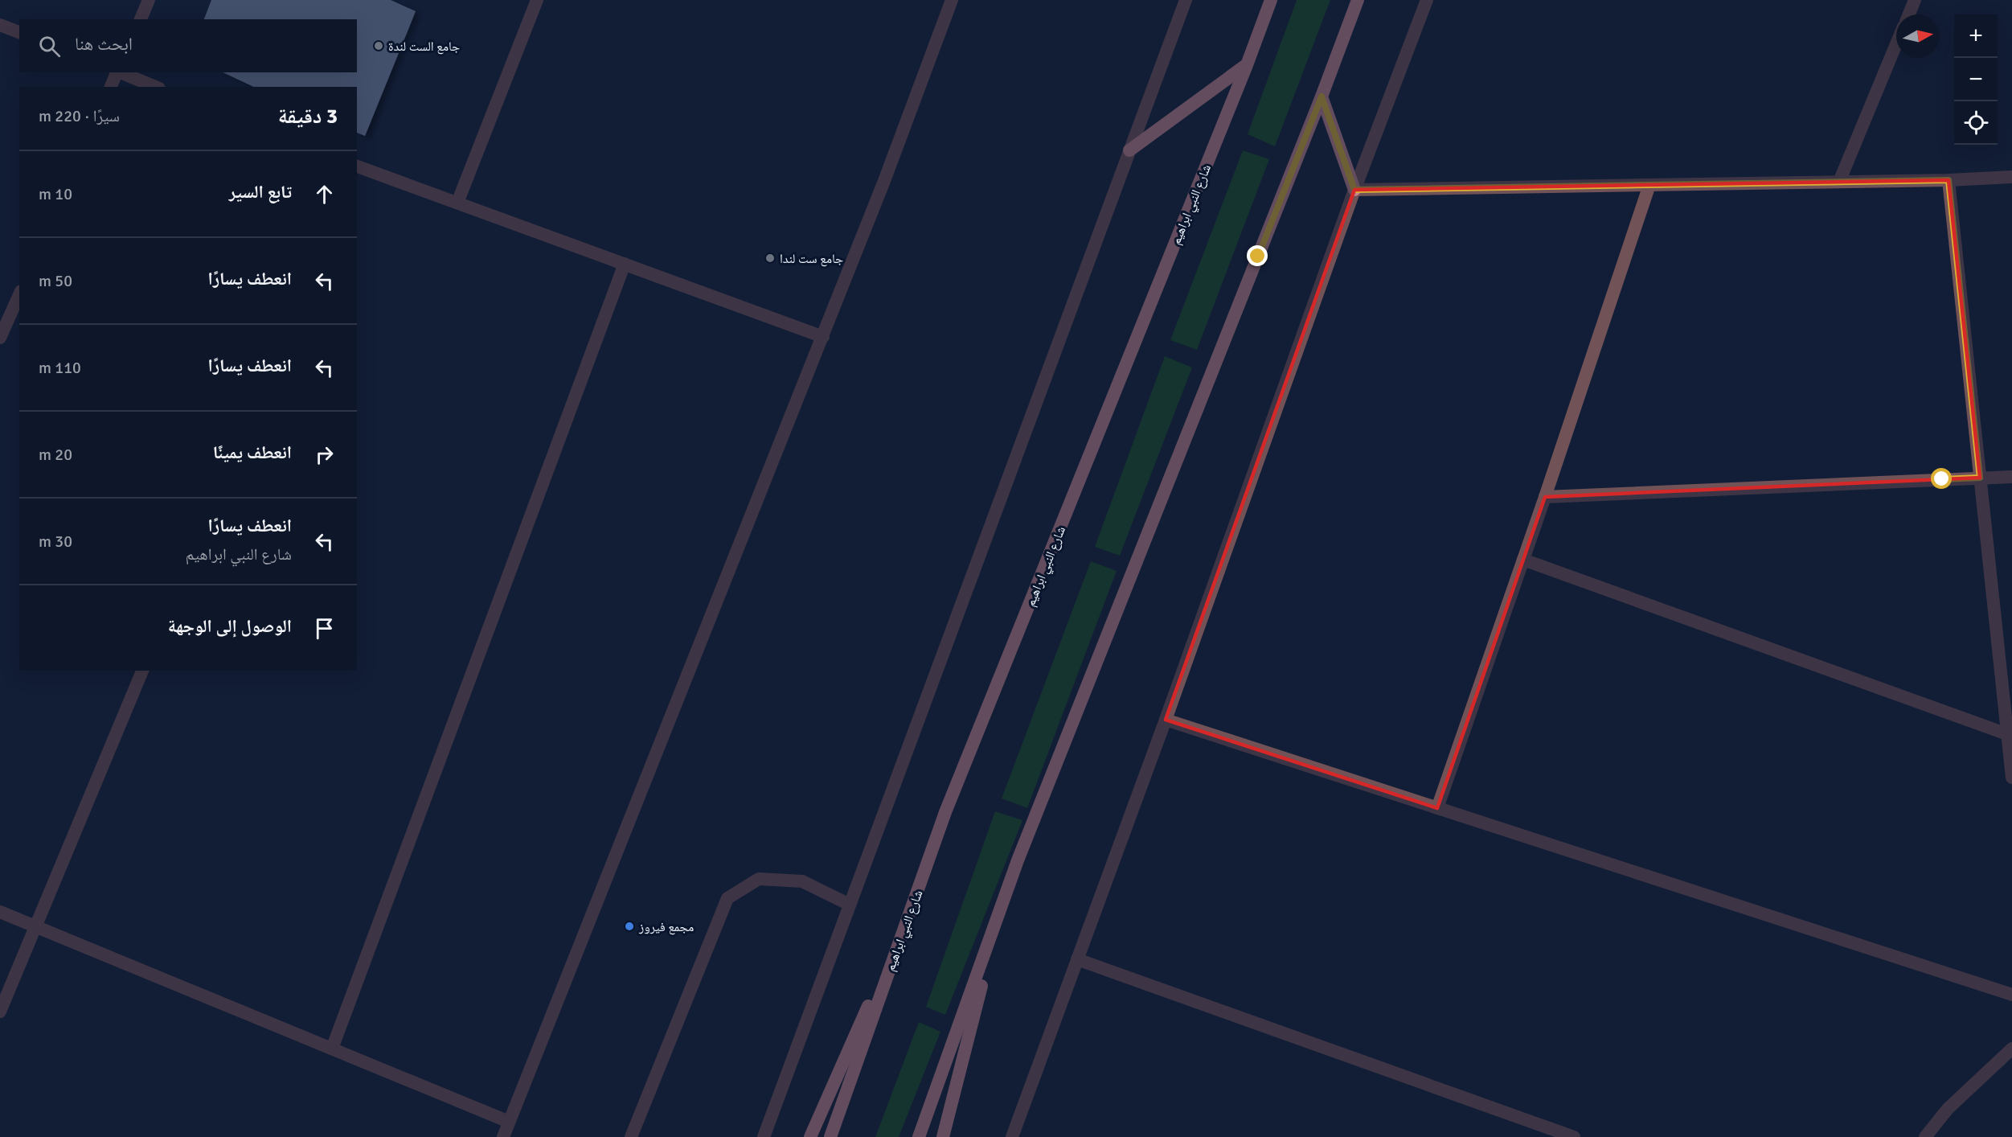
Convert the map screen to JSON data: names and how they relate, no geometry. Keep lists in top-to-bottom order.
{
  "streets": {
    "main road": ["شارع النبي ابراهيم"]
  },
  "places": ["جامع الست لندة", "جامع ست لندا", "مجمع فيروز"],
  "north": "right",
  "page": {
    "map_buttons": ["+", "−"],
    "search": "ابحث هنا",
    "heading": ["3 دقيقة", "سيرًا · 220 m"],
    "list": [
      ["تابع السير", "10 m"],
      ["انعطف يسارًا", "50 m"],
      ["انعطف يسارًا", "110 m"],
      ["انعطف يمينًا", "20 m"],
      ["انعطف يسارًا", "شارع النبي ابراهيم", "30 m"],
      "الوصول إلى الوجهة"
    ]
  }
}
